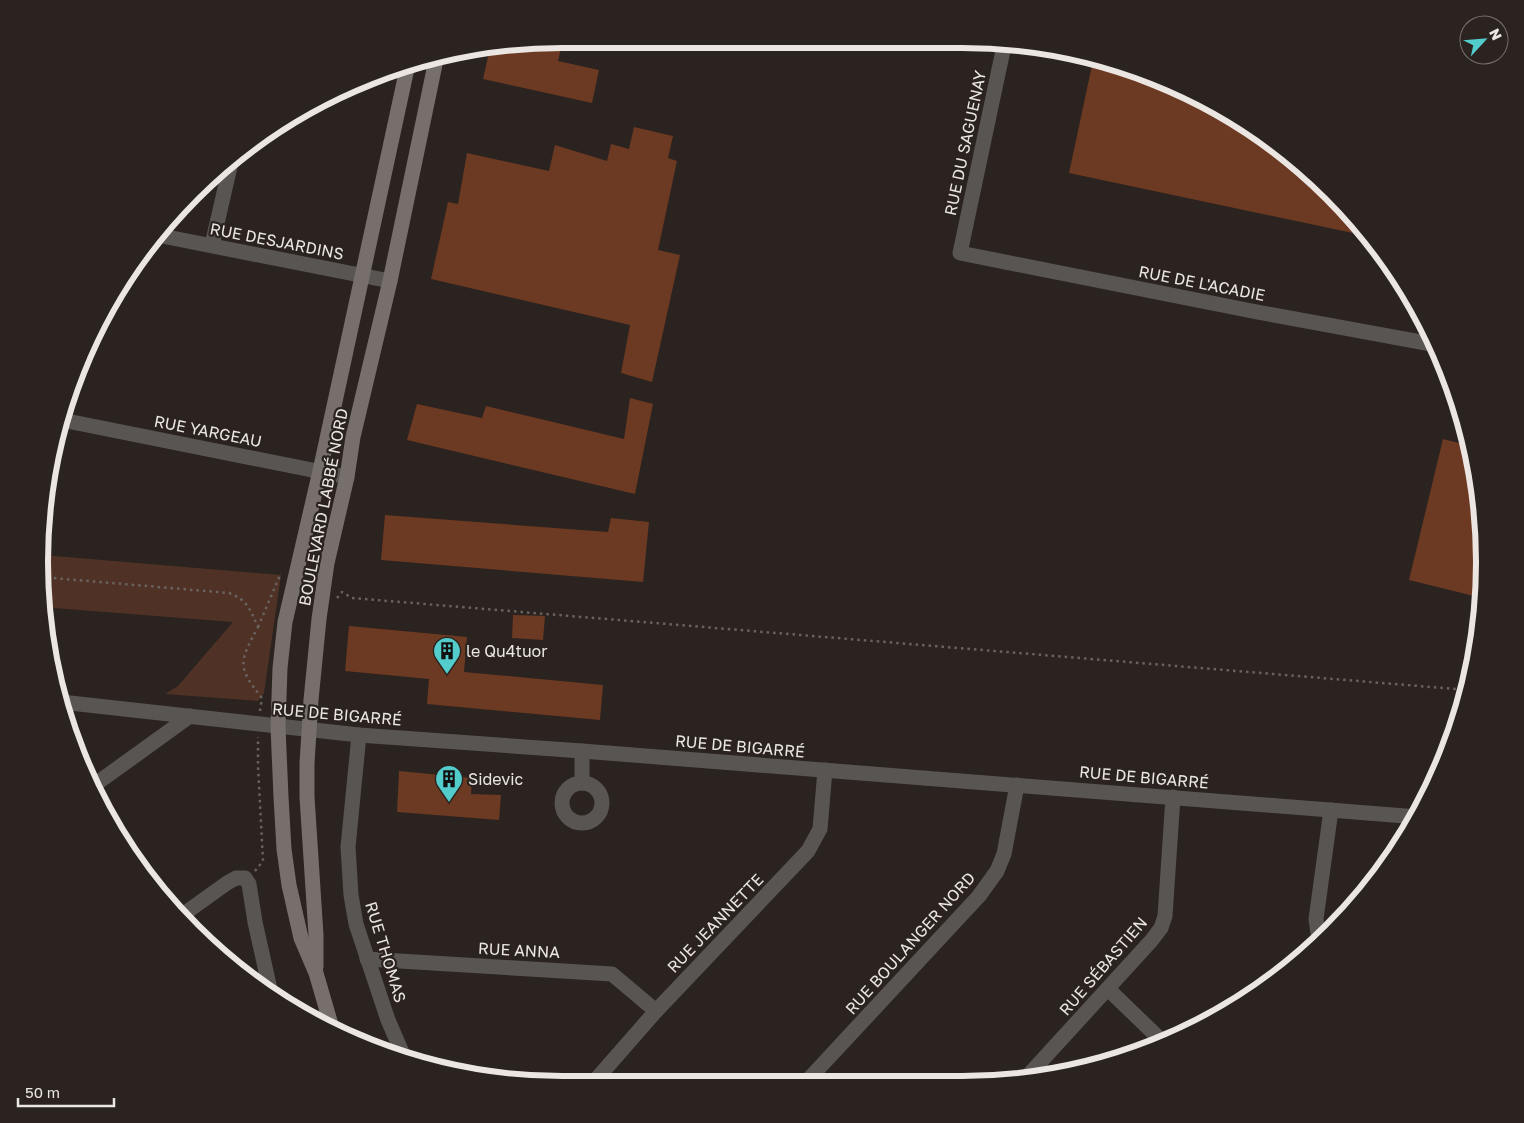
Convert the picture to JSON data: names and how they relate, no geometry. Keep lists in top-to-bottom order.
{
  "streets": {
    "main road": ["BOULEVARD LABBÉ NORD"],
    "street": [
      "RUE DU SAGUENAY",
      "RUE DESJARDINS",
      "RUE DE L'ACADIE",
      "RUE YARGEAU",
      "RUE DE BIGARRÉ",
      "RUE JEANNETTE",
      "RUE BOULANGER NORD",
      "RUE ANNA",
      "RUE THOMAS",
      "RUE SÉBASTIEN"
    ]
  },
  "crossings": [
    ["RUE DU SAGUENAY", "RUE DE L'ACADIE"],
    ["RUE DESJARDINS", "BOULEVARD LABBÉ NORD"],
    ["RUE YARGEAU", "BOULEVARD LABBÉ NORD"],
    ["BOULEVARD LABBÉ NORD", "RUE DE BIGARRÉ"],
    ["RUE DE BIGARRÉ", "RUE JEANNETTE"],
    ["RUE DE BIGARRÉ", "RUE BOULANGER NORD"],
    ["RUE DE BIGARRÉ", "RUE THOMAS"],
    ["RUE DE BIGARRÉ", "RUE SÉBASTIEN"],
    ["RUE JEANNETTE", "RUE ANNA"],
    ["RUE ANNA", "RUE THOMAS"]
  ],
  "places": {
    "building": ["le Qu4tuor", "Sidevic"]
  },
  "scale_bar": "50 m",
  "north": "top right"
}
